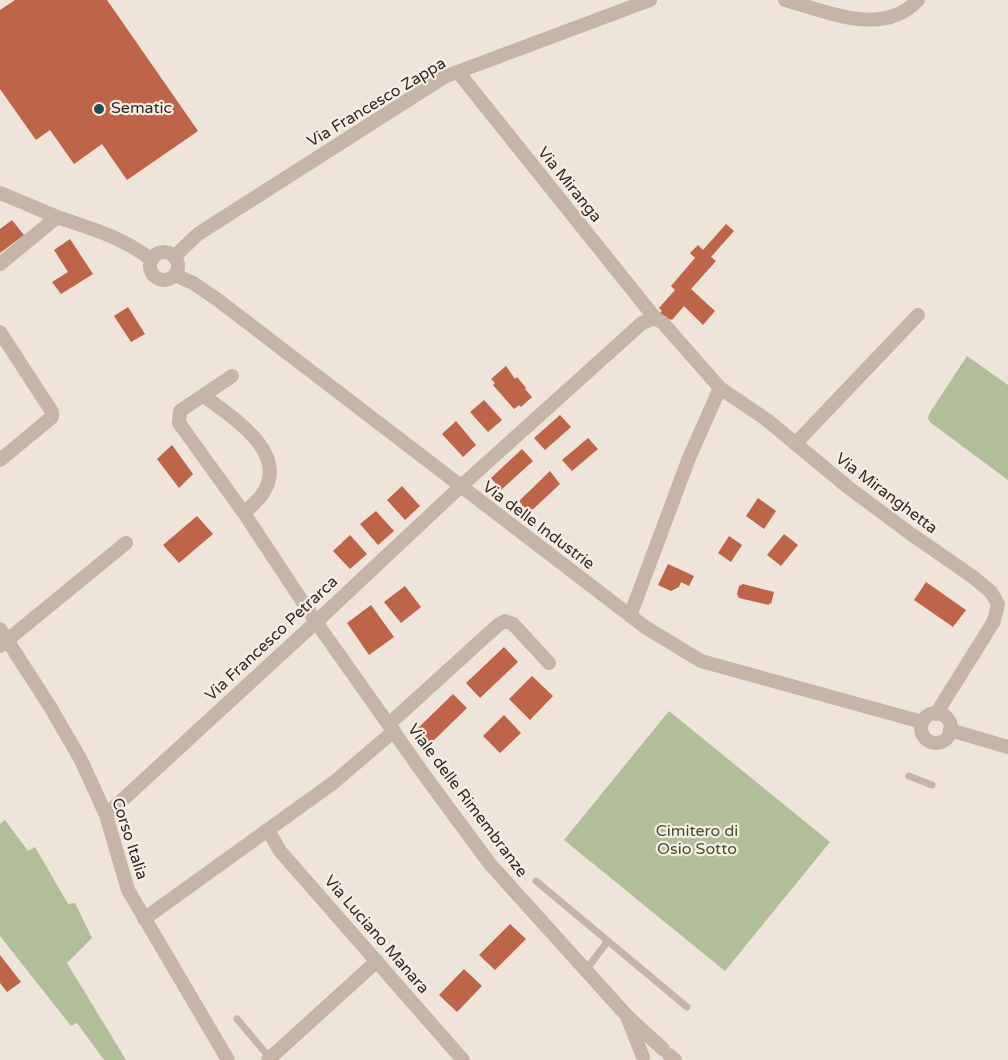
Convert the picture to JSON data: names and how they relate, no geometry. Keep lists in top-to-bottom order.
{
  "streets": {
    "street": [
      "Via Francesco Zappa",
      "Via Miranga",
      "Via Miranghetta",
      "Via delle Industrie",
      "Via Francesco Petrarca",
      "Viale delle Rimembranze",
      "Corso Italia",
      "Via Luciano Manara"
    ]
  },
  "crossings": [
    ["Via Francesco Zappa", "Via Miranga"],
    ["Via Francesco Zappa", "Via delle Industrie"],
    ["Via Miranga", "Via Miranghetta"],
    ["Via Miranghetta", "Via delle Industrie"],
    ["Via delle Industrie", "Via Francesco Petrarca"],
    ["Via Francesco Petrarca", "Viale delle Rimembranze"],
    ["Via Francesco Petrarca", "Corso Italia"]
  ],
  "parks": ["Cimitero di Osio Sotto"],
  "places": ["Sematic"]
}
